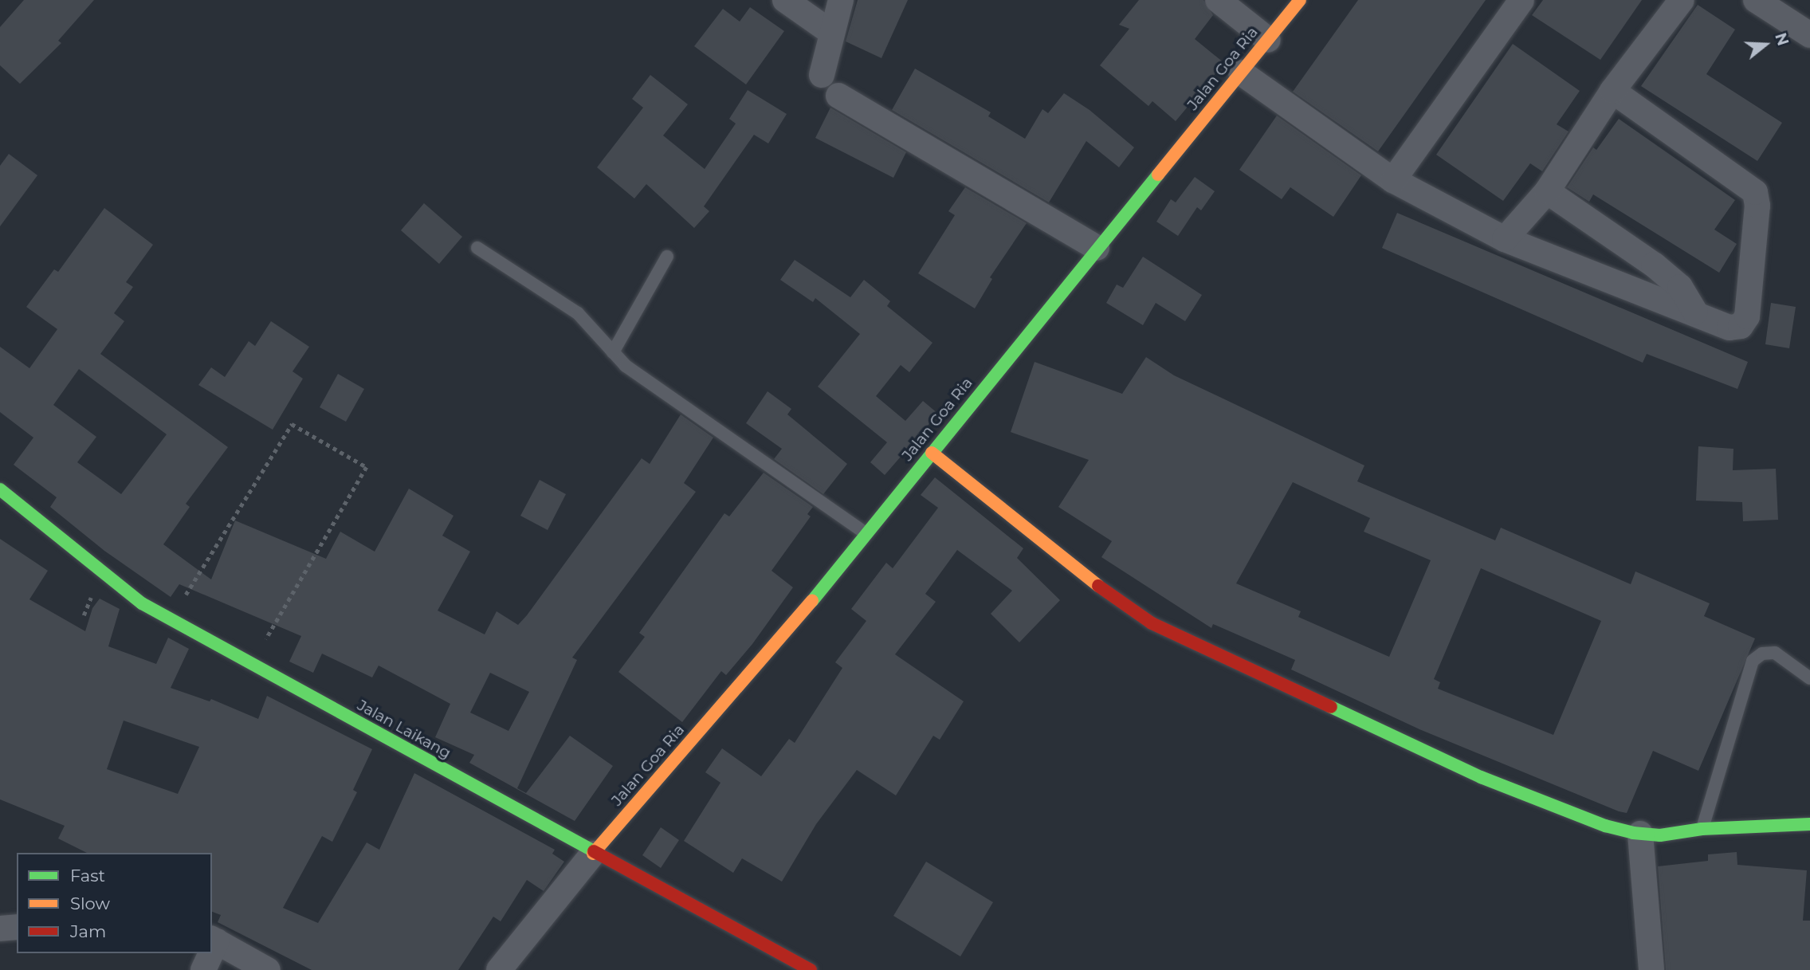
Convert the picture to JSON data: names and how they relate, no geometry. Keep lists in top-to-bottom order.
{
  "streets": {
    "main road": ["Jalan Goa Ria", "Jalan Laikang"]
  },
  "crossings": [
    ["Jalan Goa Ria", "Jalan Laikang"]
  ],
  "legend": ["Fast", "Slow", "Jam"],
  "north": "right"
}
